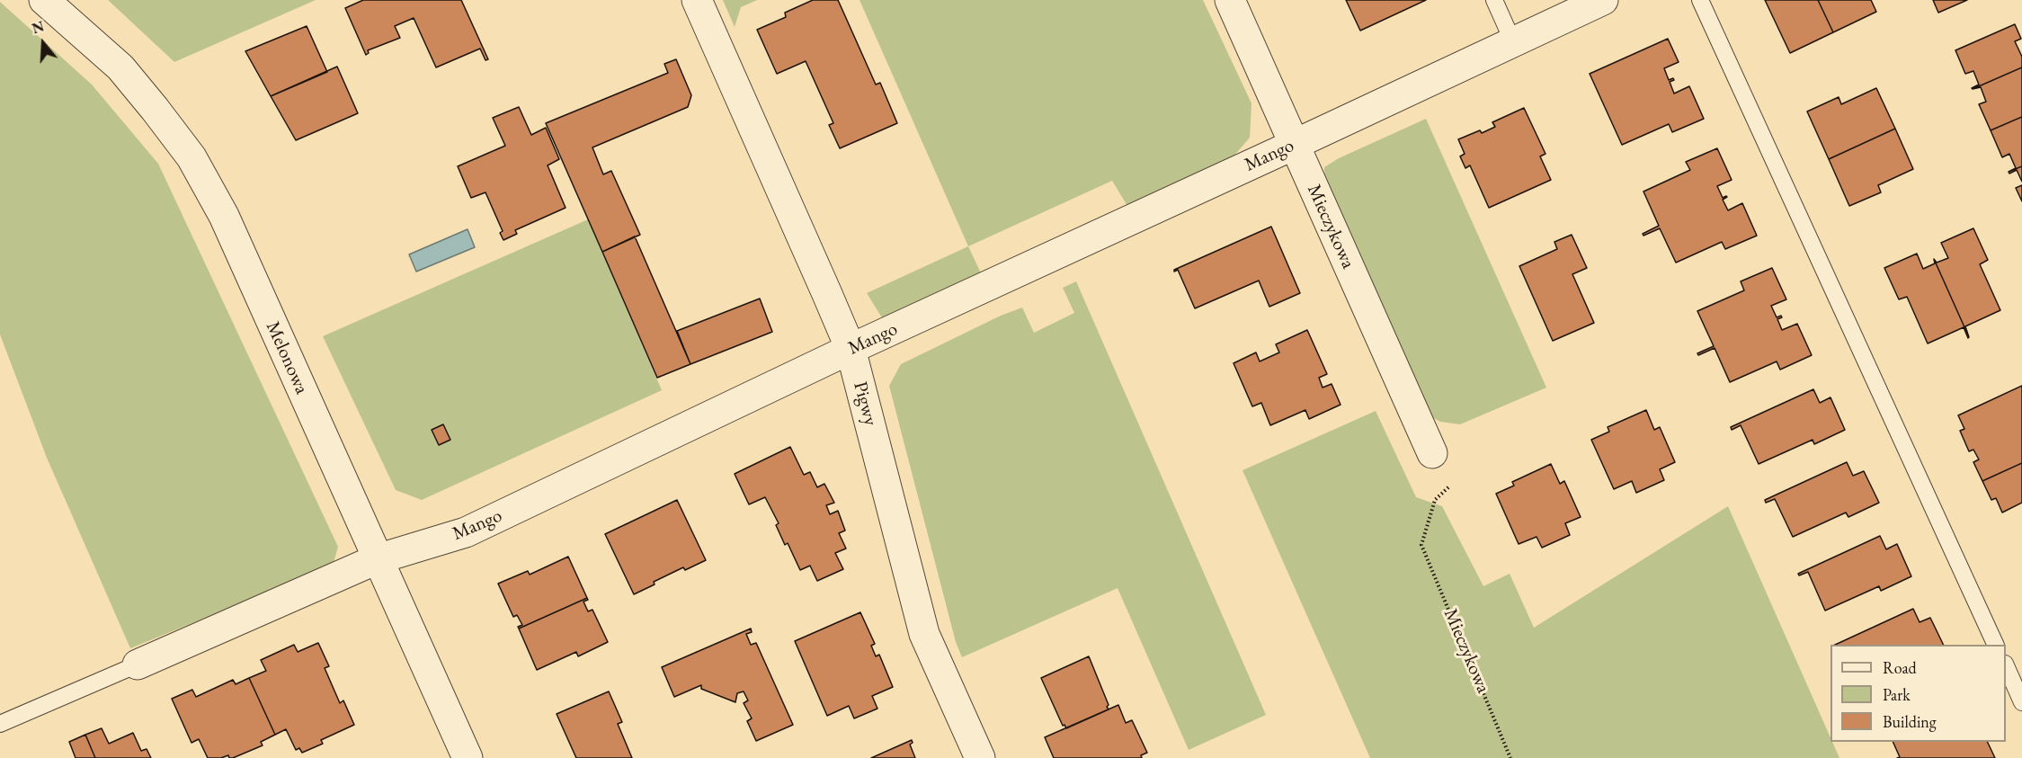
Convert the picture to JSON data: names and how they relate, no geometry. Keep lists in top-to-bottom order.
{
  "streets": {
    "street": [
      "Mango",
      "Mieczykowa",
      "Melonowa",
      "Pigwy"
    ]
  },
  "crossings": [
    ["Mango", "Mieczykowa"],
    ["Mango", "Melonowa"],
    ["Mango", "Pigwy"]
  ],
  "legend": ["Road", "Park", "Building"],
  "north": "top"
}
